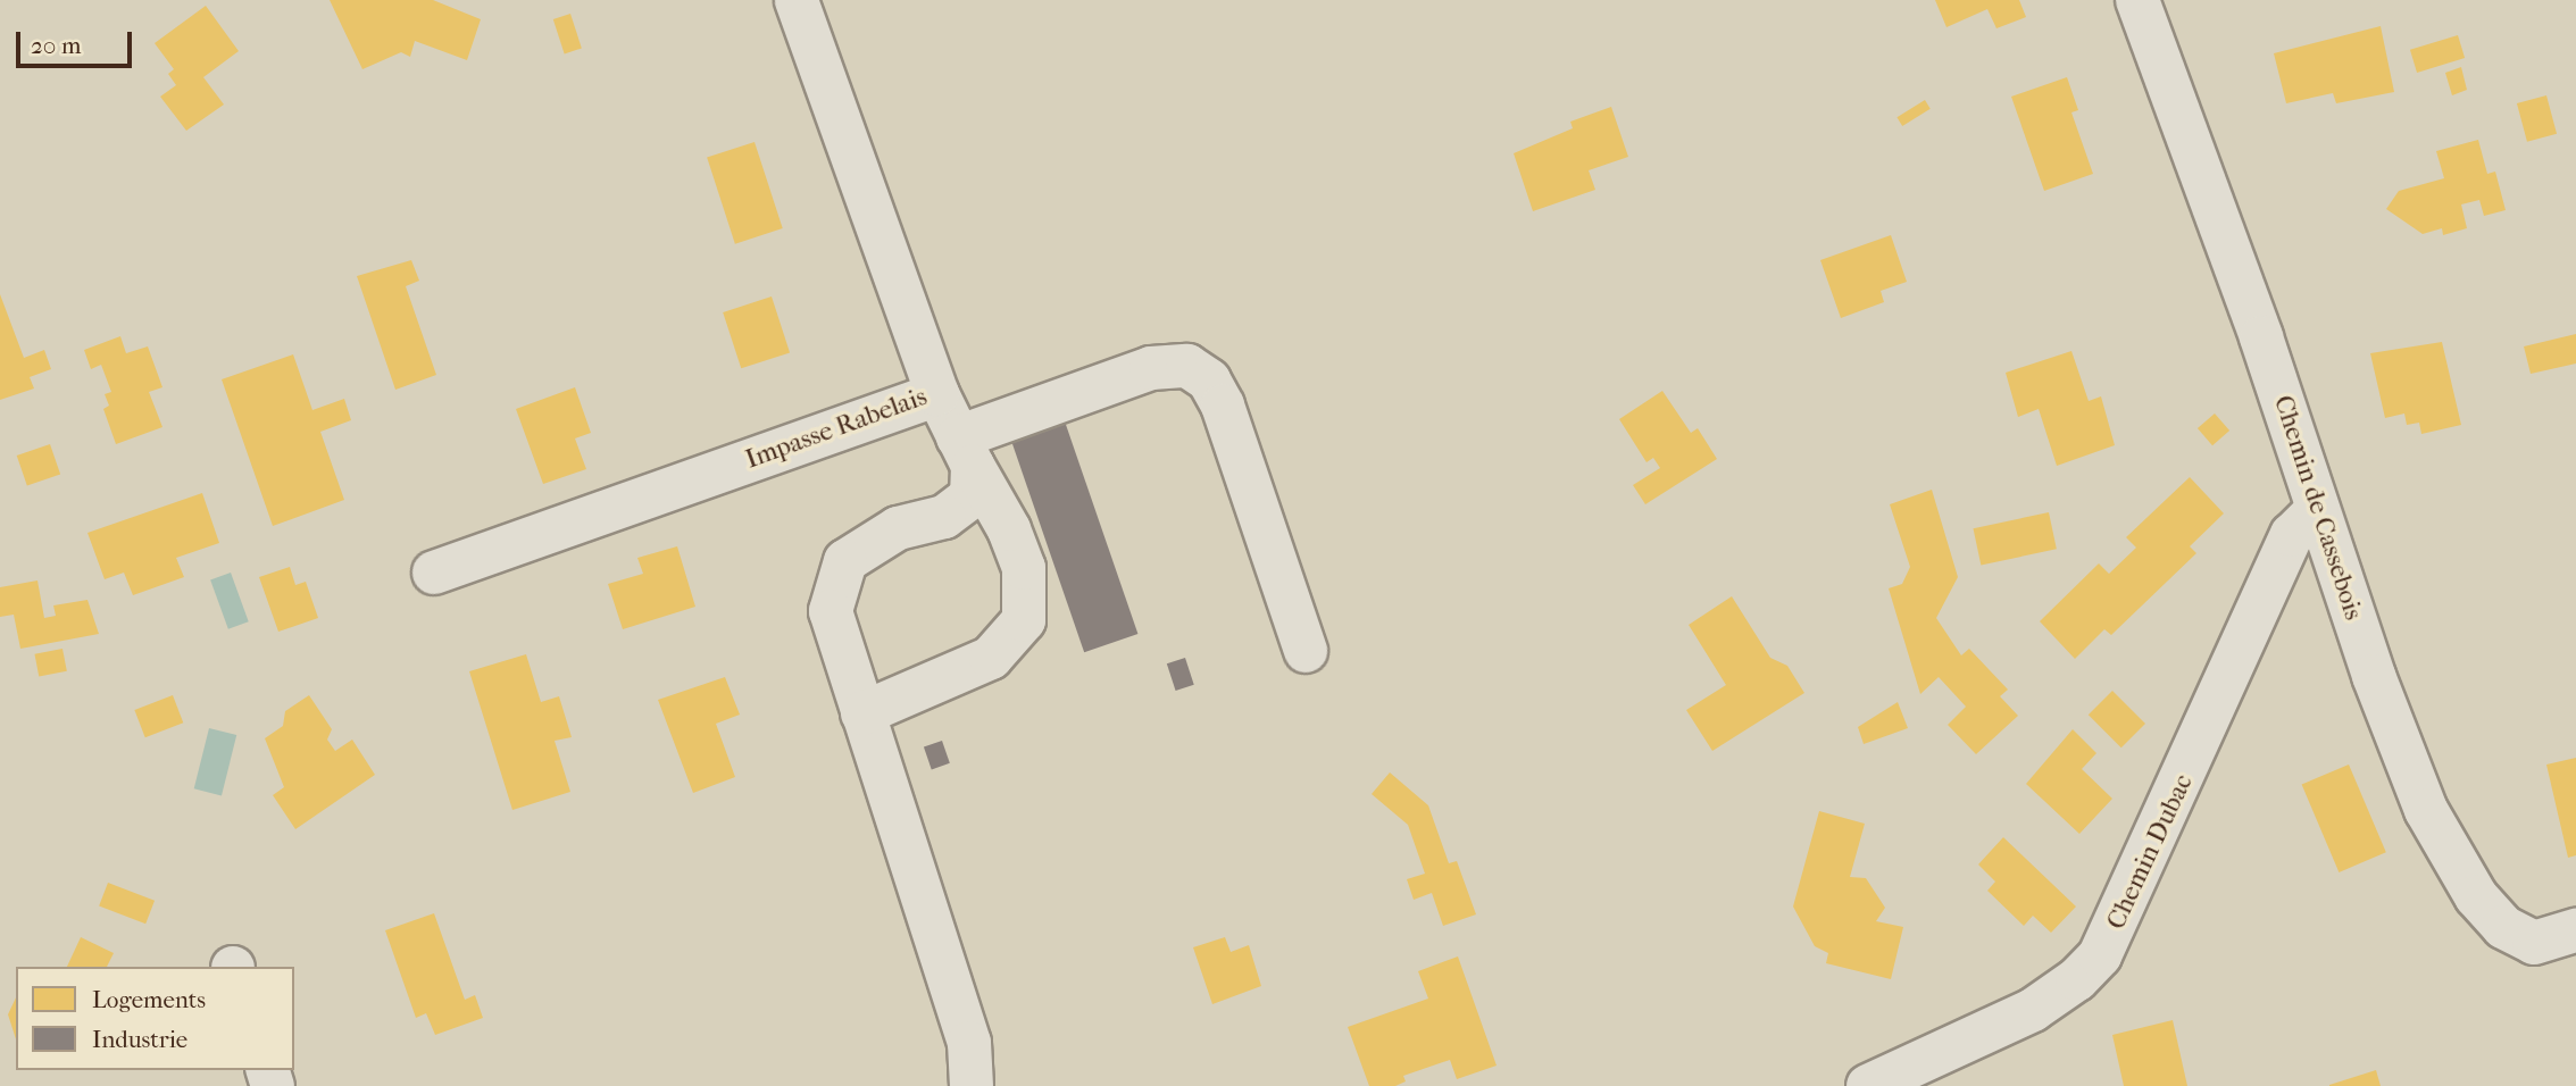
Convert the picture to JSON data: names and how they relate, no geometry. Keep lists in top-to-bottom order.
{
  "streets": {
    "street": ["Impasse Rabelais", "Chemin de Cassebois", "Chemin Dubac"]
  },
  "crossings": [
    ["Chemin de Cassebois", "Chemin Dubac"]
  ],
  "legend": ["Logements", "Industrie"],
  "scale_bar": "20 m"
}
